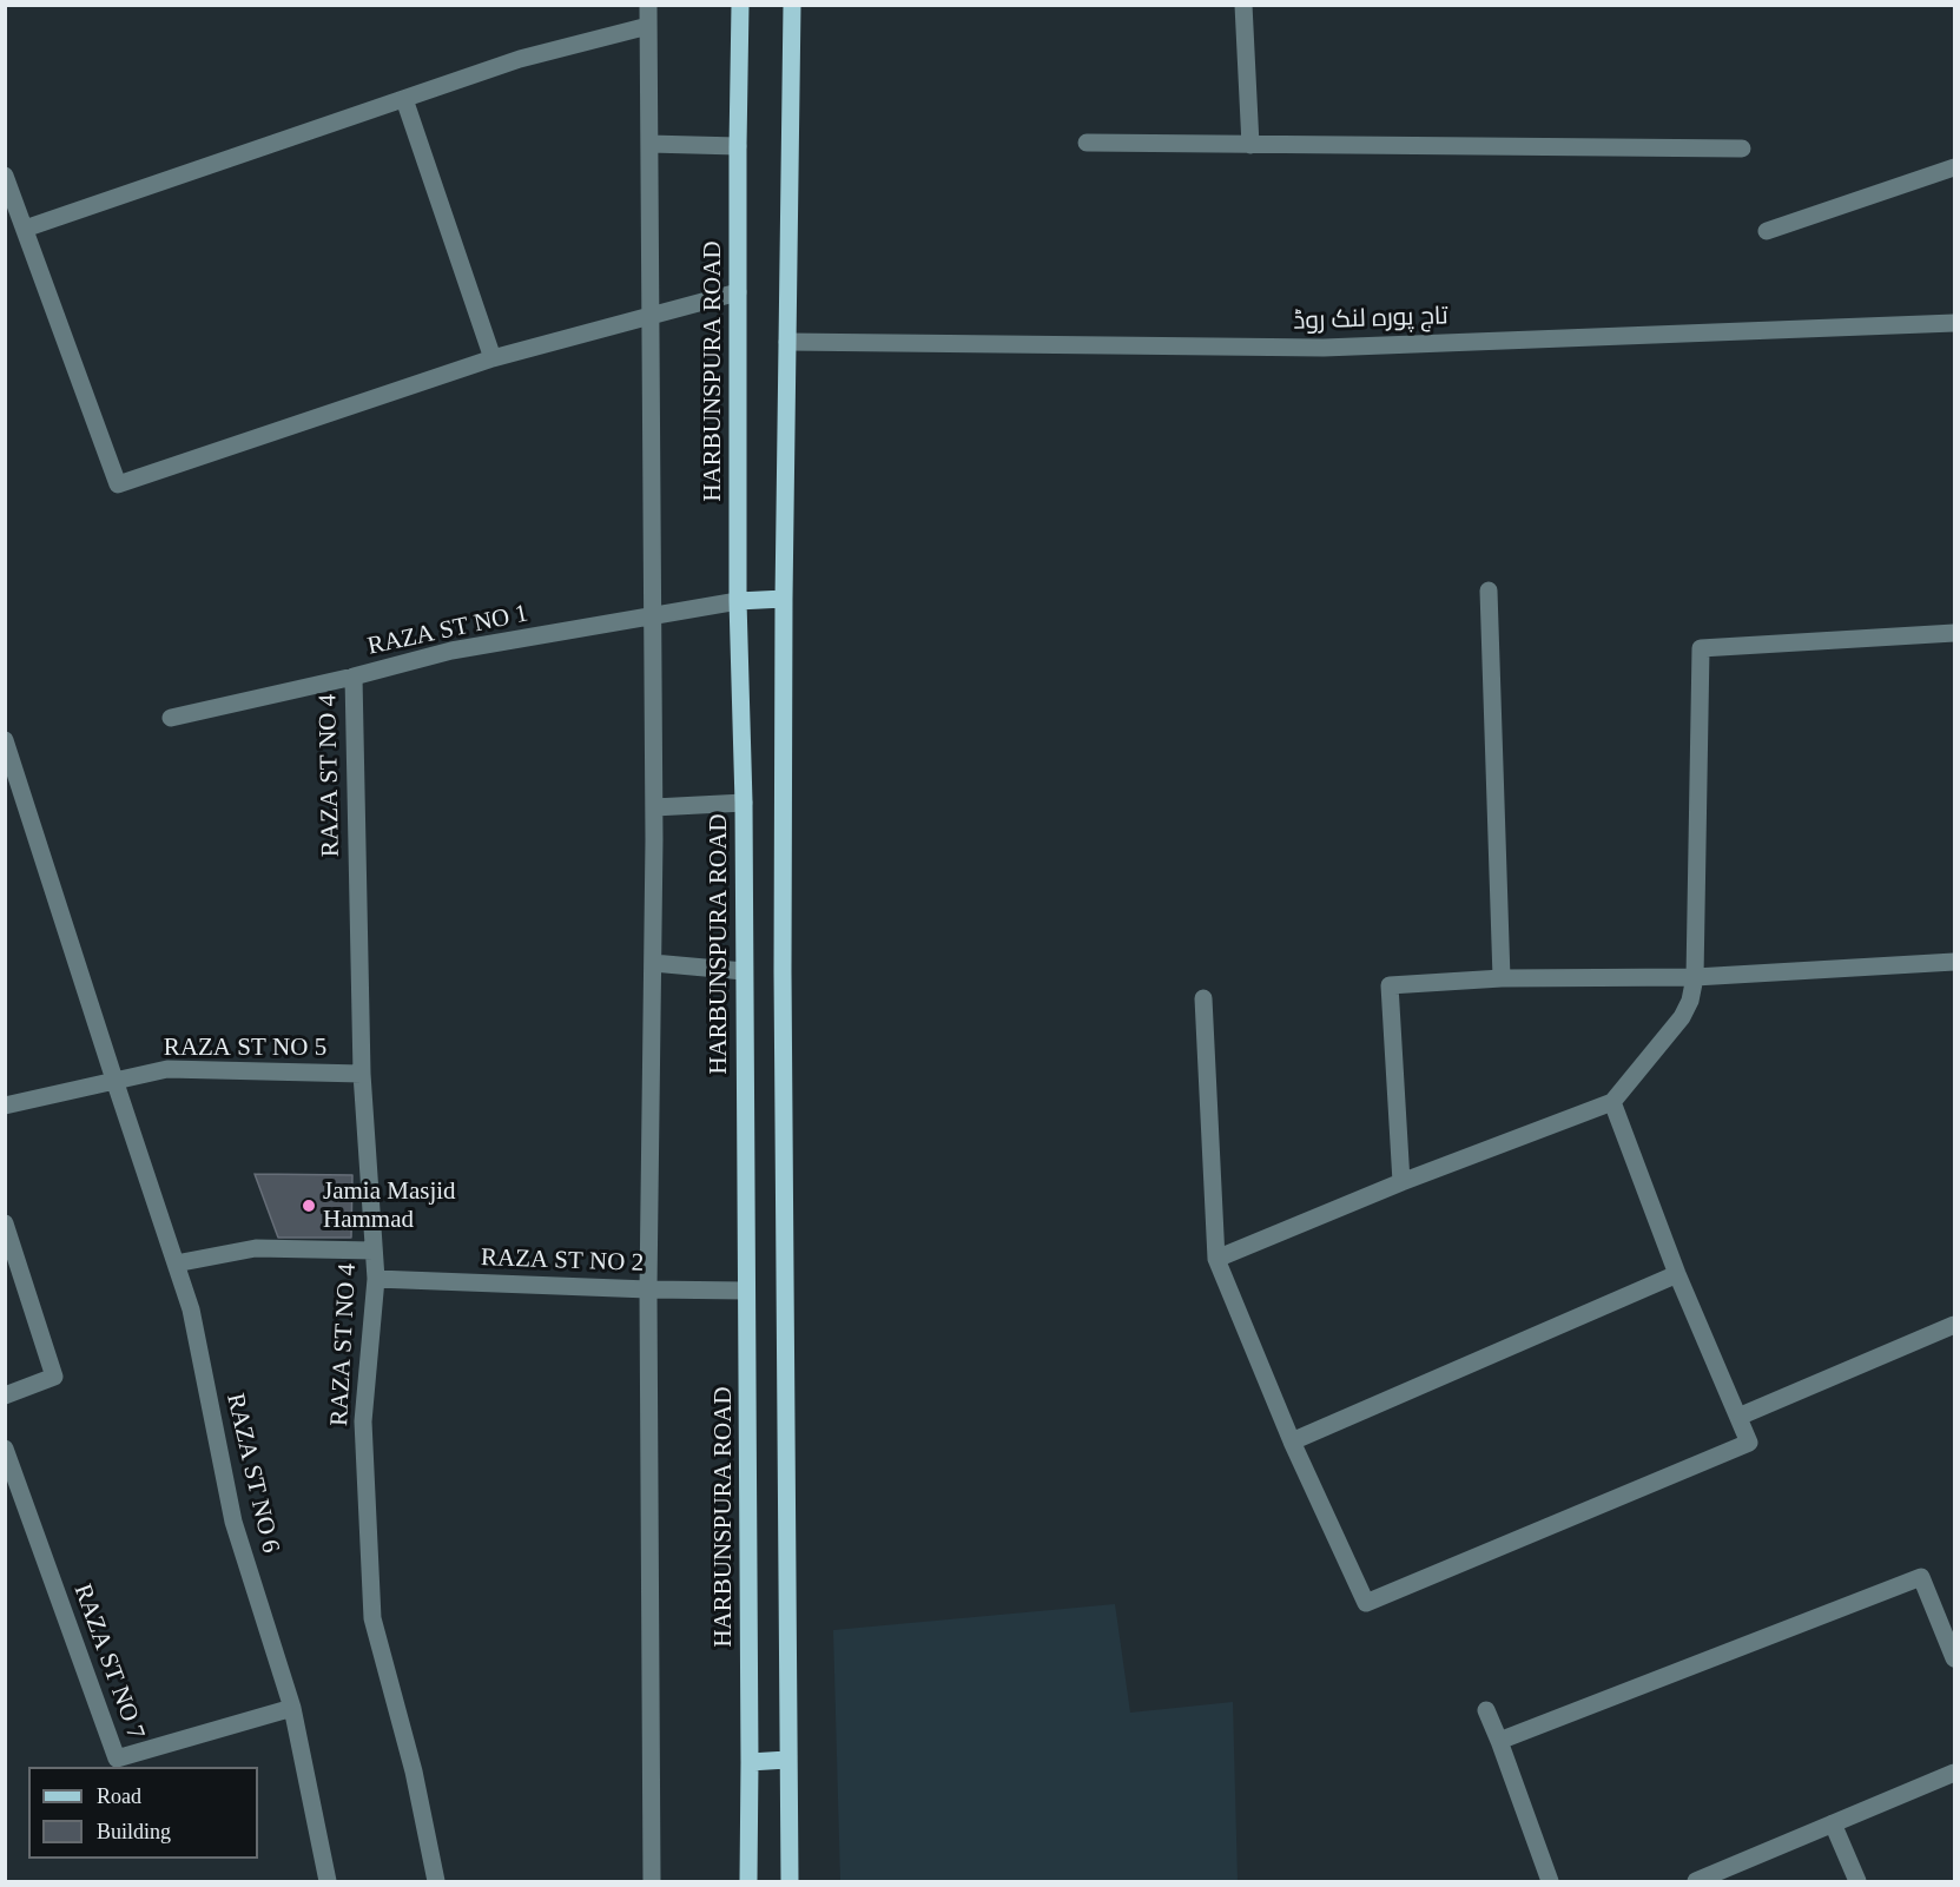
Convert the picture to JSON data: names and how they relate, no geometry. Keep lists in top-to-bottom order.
{
  "streets": {
    "main road": ["HARBUNSPURA ROAD"],
    "street": [
      "تاج پورہ لنک روڈ",
      "RAZA ST NO 1",
      "RAZA ST NO 4",
      "RAZA ST NO 5",
      "RAZA ST NO 2",
      "RAZA ST NO 6",
      "RAZA ST NO 7"
    ]
  },
  "crossings": [
    ["HARBUNSPURA ROAD", "RAZA ST NO 1"],
    ["HARBUNSPURA ROAD", "RAZA ST NO 2"],
    ["RAZA ST NO 1", "RAZA ST NO 4"],
    ["RAZA ST NO 4", "RAZA ST NO 5"],
    ["RAZA ST NO 4", "RAZA ST NO 2"],
    ["RAZA ST NO 5", "RAZA ST NO 6"],
    ["RAZA ST NO 6", "RAZA ST NO 7"]
  ],
  "places": ["Jamia Masjid Hammad"],
  "legend": ["Road", "Building"]
}
